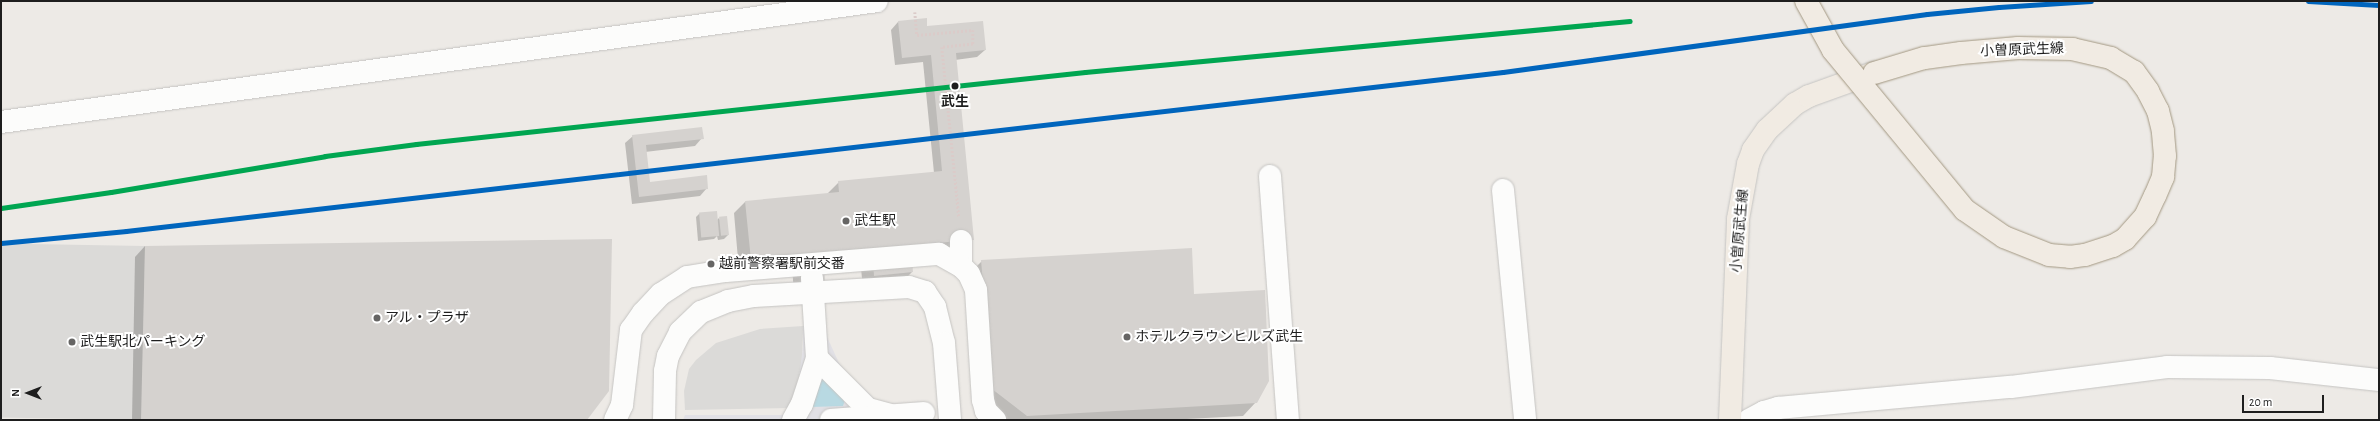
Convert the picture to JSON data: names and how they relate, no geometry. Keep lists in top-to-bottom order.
{
  "streets": {
    "main road": ["小曽原武生線"]
  },
  "places": [
    "武生",
    "武生駅",
    "越前警察署駅前交番",
    "アル・プラザ",
    "ホテルクラウンヒルズ武生",
    "武生駅北パーキング"
  ],
  "scale_bar": "20 m",
  "north": "left"
}
